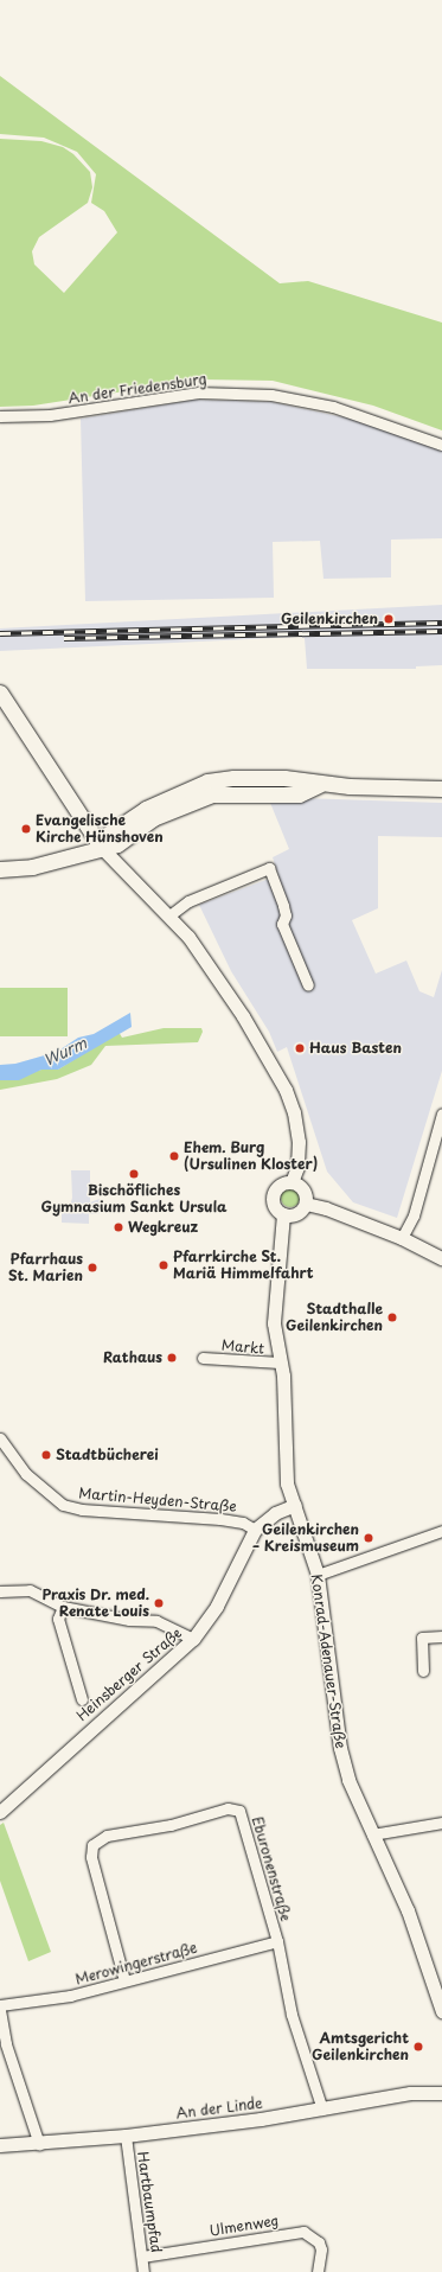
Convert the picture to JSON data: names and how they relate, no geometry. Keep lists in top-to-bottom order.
{
  "streets": {
    "street": [
      "An der Friedensburg",
      "Markt",
      "Martin-Heyden-Straße",
      "Konrad-Adenauer-Straße",
      "Heinsberger Straße",
      "Eburonenstraße",
      "Merowingerstraße",
      "An der Linde",
      "Hartbaumpfad",
      "Ulmenweg"
    ]
  },
  "crossings": [
    ["Markt", "Konrad-Adenauer-Straße"],
    ["Martin-Heyden-Straße", "Heinsberger Straße"],
    ["Konrad-Adenauer-Straße", "Heinsberger Straße"],
    ["Eburonenstraße", "Merowingerstraße"],
    ["Eburonenstraße", "An der Linde"],
    ["An der Linde", "Hartbaumpfad"],
    ["Hartbaumpfad", "Ulmenweg"]
  ],
  "water": ["Wurm"],
  "places": [
    "Geilenkirchen",
    "Evangelische Kirche Hünshoven",
    "Haus Basten",
    "Ehem. Burg (Ursulinen Kloster)",
    "Bischöfliches Gymnasium Sankt Ursula",
    "Wegkreuz",
    "Pfarrkirche St. Mariä Himmelfahrt",
    "Pfarrhaus St. Marien",
    "Stadthalle Geilenkirchen",
    "Rathaus",
    "Stadtbücherei",
    "Geilenkirchen – Kreismuseum",
    "Praxis Dr. med. Renate Louis",
    "Amtsgericht Geilenkirchen"
  ]
}
